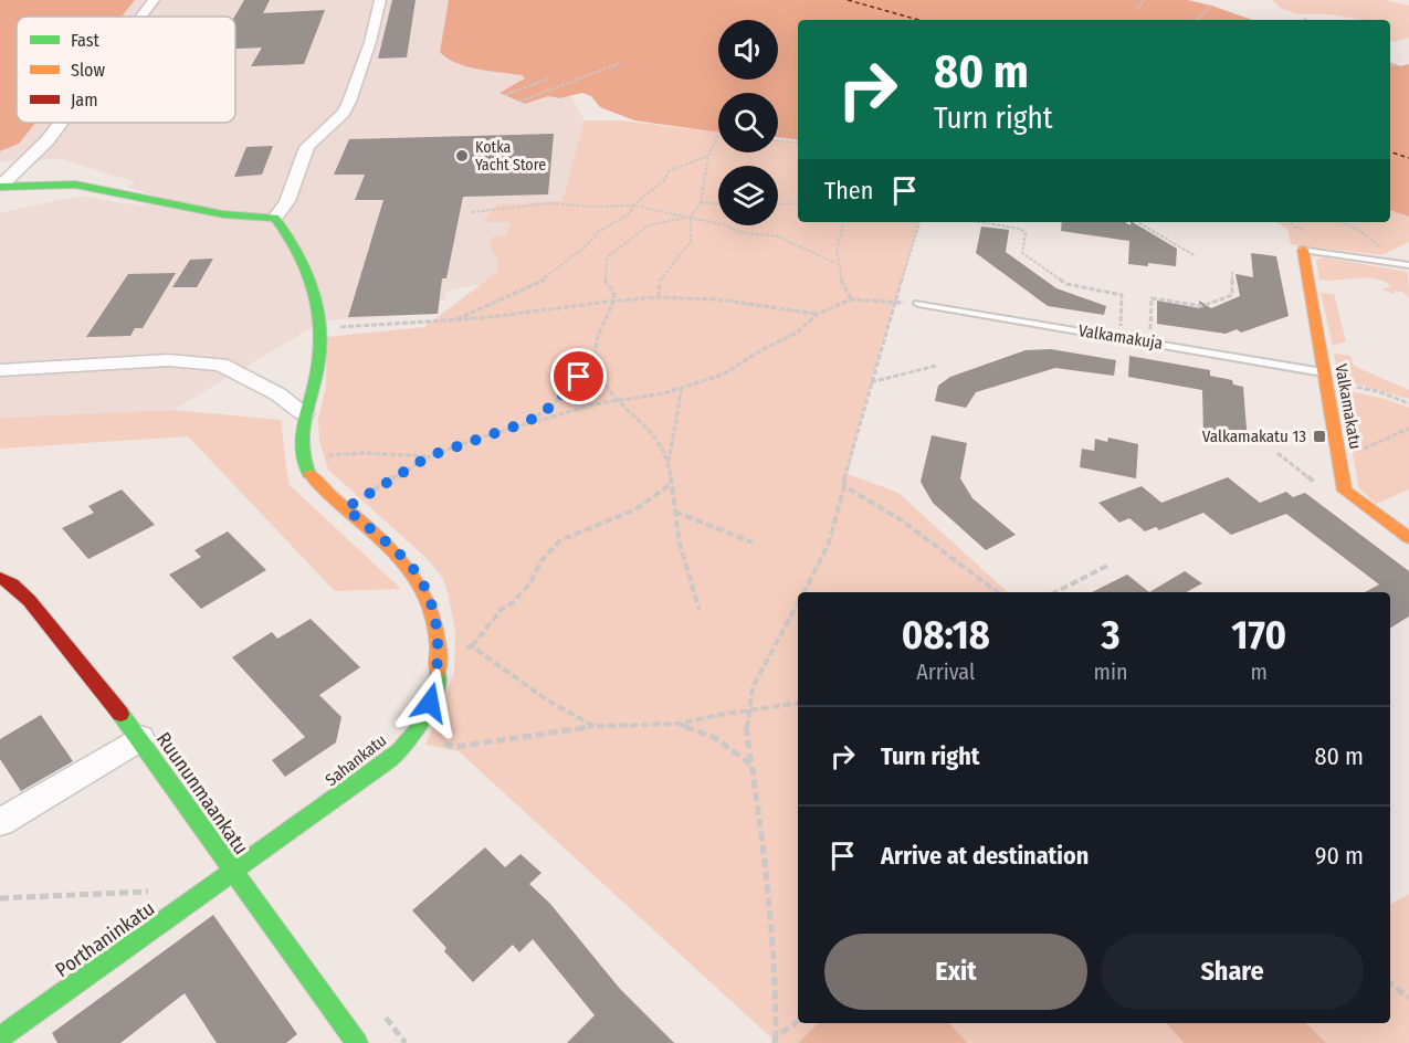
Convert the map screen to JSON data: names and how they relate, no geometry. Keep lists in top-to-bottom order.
{
  "streets": {
    "street": [
      "Valkamakatu",
      "Sahankatu",
      "Ruununmaankatu",
      "Porthaninkatu"
    ],
    "lane": ["Valkamakuja"]
  },
  "crossings": [
    ["Valkamakuja", "Valkamakatu"],
    ["Sahankatu", "Ruununmaankatu"],
    ["Sahankatu", "Porthaninkatu"],
    ["Ruununmaankatu", "Porthaninkatu"]
  ],
  "places": {
    "other": ["Kotka Yacht Store"],
    "transit": ["Valkamakatu 13"]
  },
  "legend": ["Fast", "Slow", "Jam"],
  "page": {
    "turn": ["80 m", "Turn right"],
    "then": "Then",
    "eta": [
      "08:18",
      "Arrival",
      "3",
      "min",
      "170",
      "m"
    ],
    "list": [
      {
        "name": "Turn right",
        "value": "80 m"
      },
      {
        "name": "Arrive at destination",
        "value": "90 m"
      }
    ],
    "buttons": ["Exit", "Share"]
  }
}
